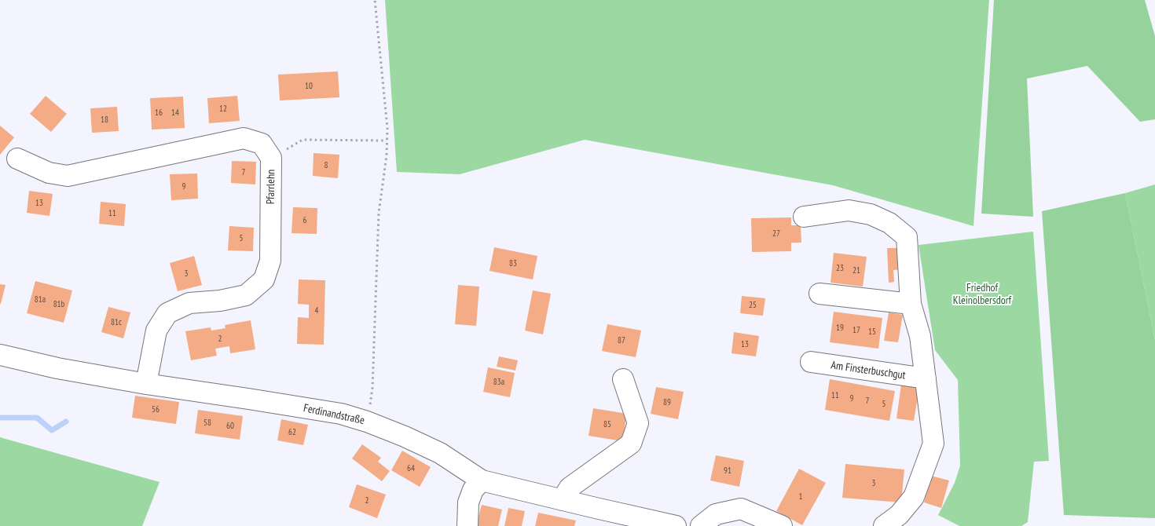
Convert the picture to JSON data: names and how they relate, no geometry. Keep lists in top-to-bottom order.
{
  "streets": {
    "street": ["Pfarrlehn", "Am Finsterbuschgut", "Ferdinandstraße"]
  },
  "crossings": [
    ["Pfarrlehn", "Ferdinandstraße"]
  ],
  "parks": ["Friedhof Kleinolbersdorf"],
  "house_numbers": [
    "10",
    "12",
    "16",
    "14",
    "18",
    "8",
    "7",
    "9",
    "13",
    "11",
    "6",
    "27",
    "5",
    "83",
    "23",
    "21",
    "3",
    "81a",
    "81b",
    "25",
    "4",
    "81c",
    "19",
    "17",
    "15",
    "2",
    "87",
    "13",
    "83a",
    "11",
    "9",
    "7",
    "89",
    "5",
    "56",
    "58",
    "85",
    "60",
    "62",
    "64",
    "91",
    "3",
    "1",
    "2"
  ]
}
